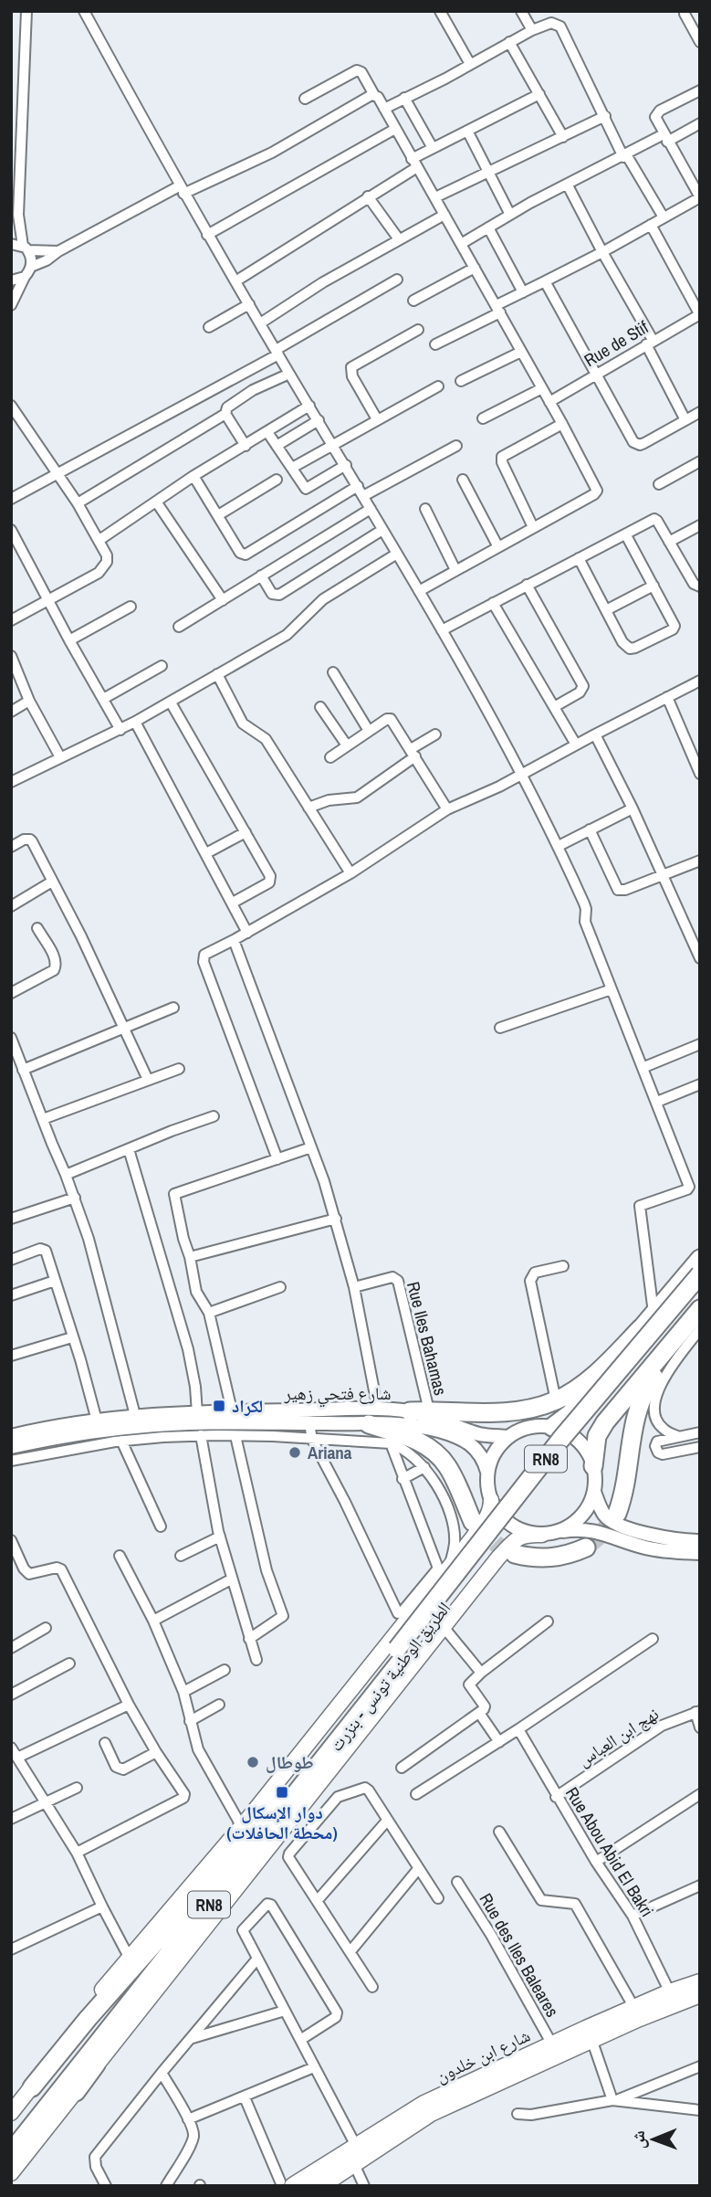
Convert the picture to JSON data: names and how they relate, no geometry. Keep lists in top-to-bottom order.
{
  "streets": {
    "highway": ["RN8", "الطريق الوطنية تونس - بنزرت", "شارع ابن خلدون"],
    "street": [
      "Rue de Stif",
      "Rue Iles Bahamas",
      "شارع فتحي زهير",
      "نهج ابن العباس",
      "Rue Abou Abid El Bakri",
      "Rue des Iles Baleares"
    ]
  },
  "crossings": [
    ["نهج ابن العباس", "Rue Abou Abid El Bakri"],
    ["Rue Abou Abid El Bakri", "شارع ابن خلدون"],
    ["Rue des Iles Baleares", "شارع ابن خلدون"]
  ],
  "places": {
    "transit": ["لكراد", "دوار الإسكال (محطة الحافلات)"],
    "other": ["Ariana", "طوطال"]
  },
  "north": "left"
}
